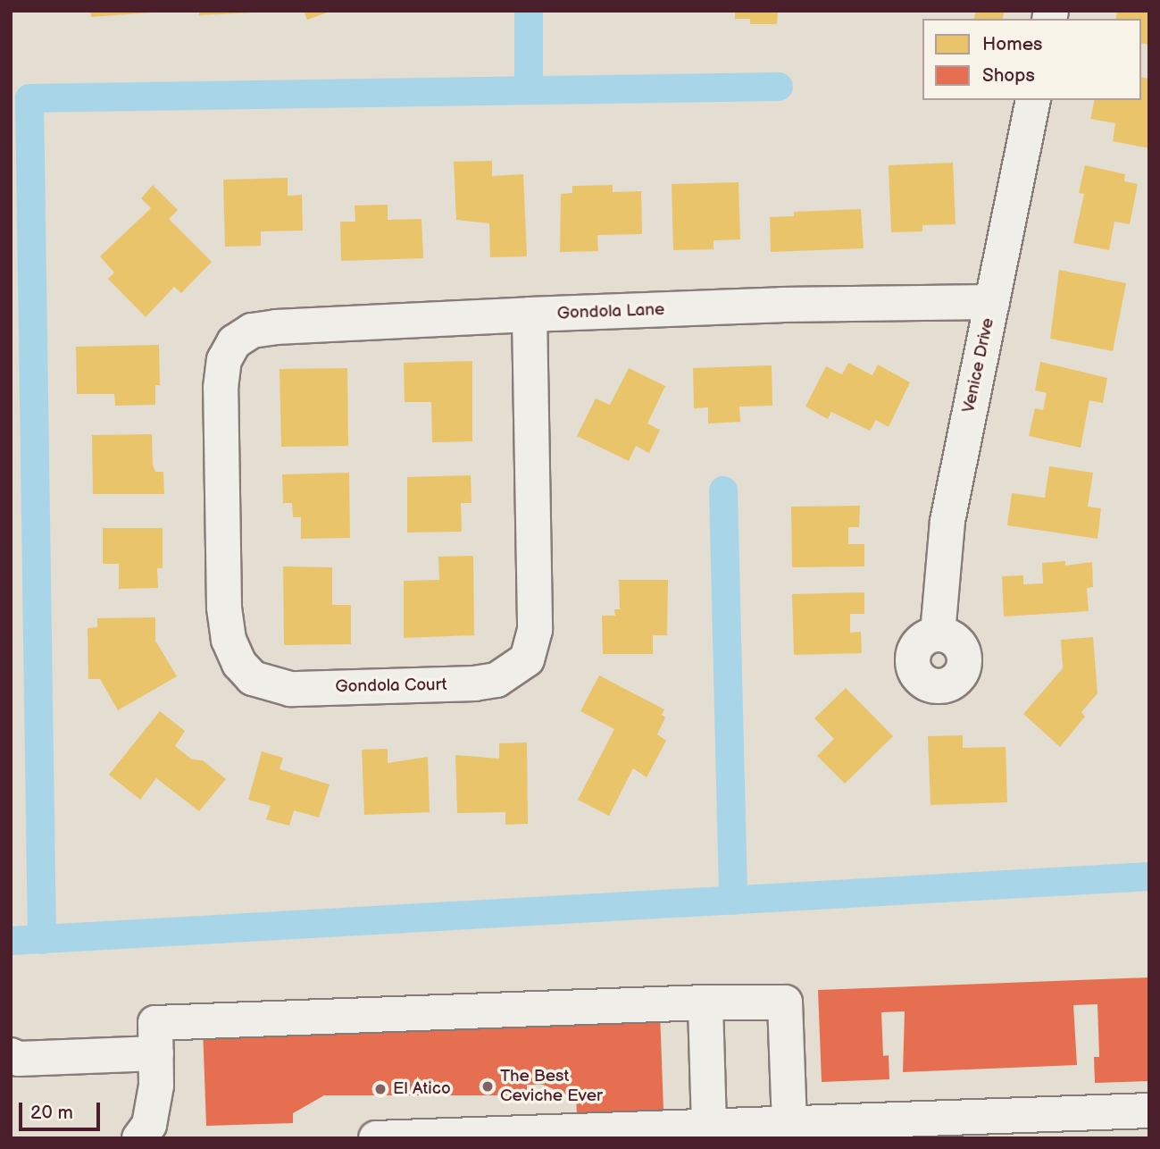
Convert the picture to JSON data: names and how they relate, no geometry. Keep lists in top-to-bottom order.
{
  "streets": {
    "street": ["Gondola Lane", "Venice Drive", "Gondola Court"]
  },
  "crossings": [
    ["Gondola Lane", "Venice Drive"],
    ["Gondola Lane", "Gondola Court"]
  ],
  "places": ["The Best Ceviche Ever", "El Atico"],
  "legend": ["Homes", "Shops"],
  "scale_bar": "20 m"
}
